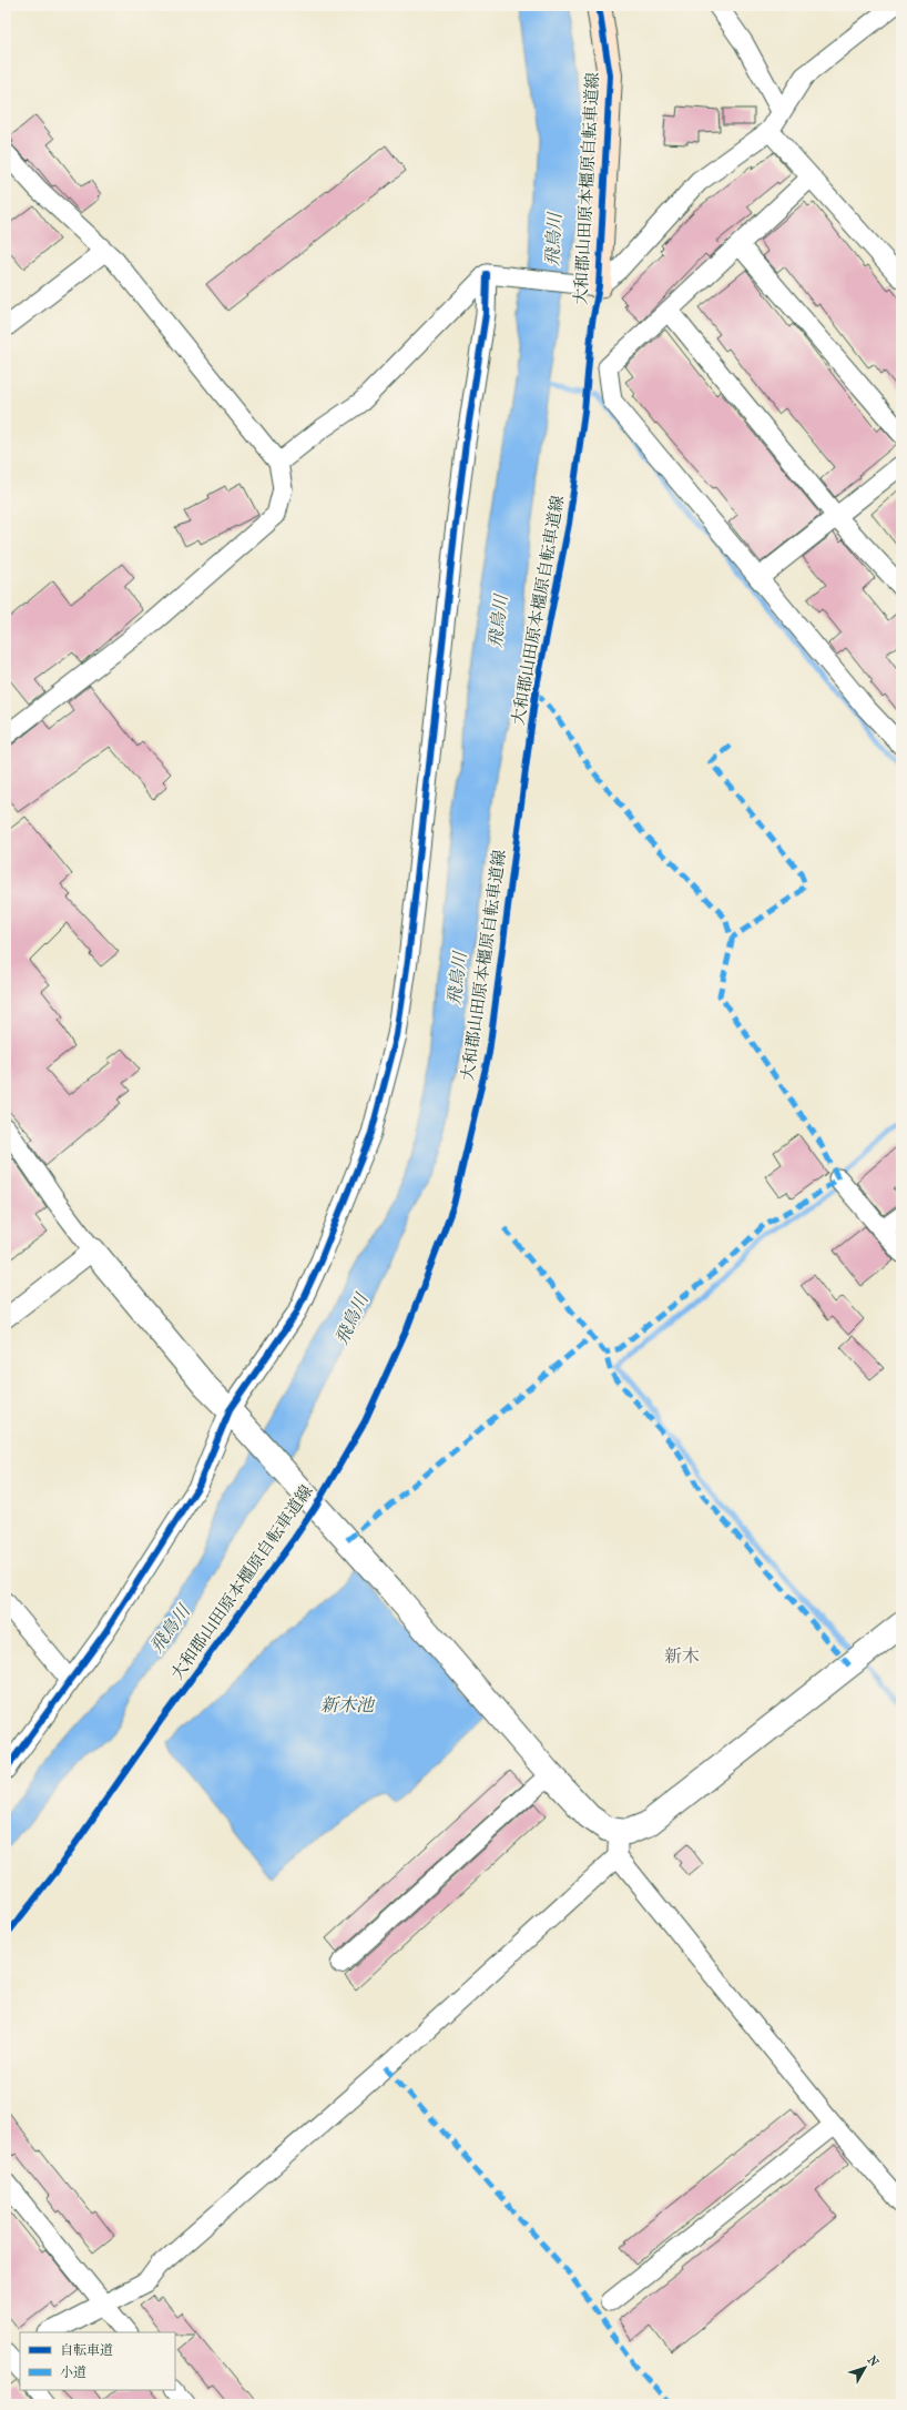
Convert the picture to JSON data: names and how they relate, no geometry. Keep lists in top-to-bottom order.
{
  "streets": {
    "main road": ["大和郡山田原本橿原自転車道線"]
  },
  "districts": ["新木"],
  "water": ["飛鳥川", "新木池"],
  "legend": ["自転車道", "小道"],
  "north": "top right"
}
